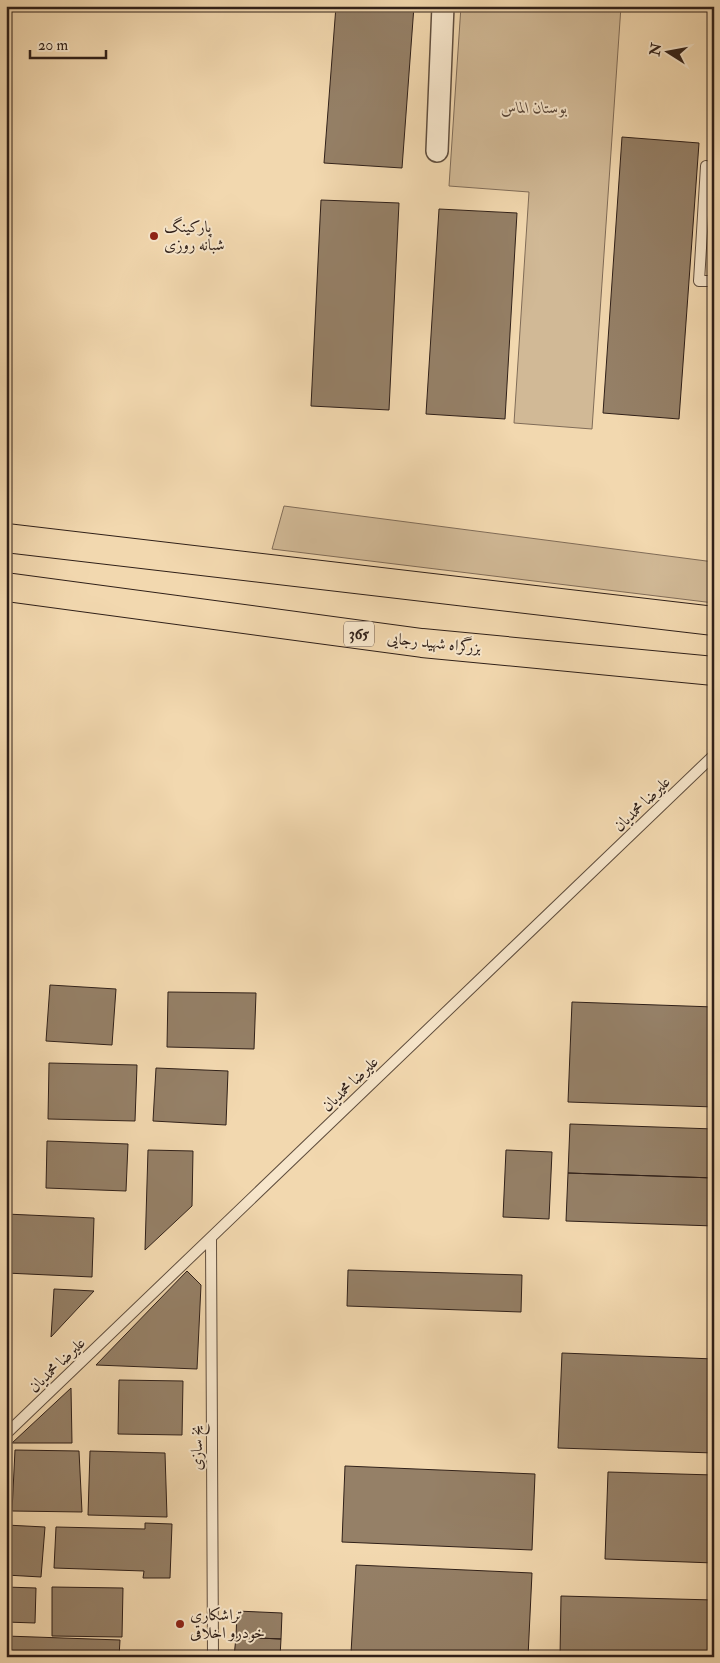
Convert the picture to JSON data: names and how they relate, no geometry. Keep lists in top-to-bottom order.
{
  "streets": {
    "highway": ["365", "بزرگراه شهید رجایی"],
    "lane": ["علیرضا محمدیان", "یخ سازی"]
  },
  "crossings": [
    ["علیرضا محمدیان", "یخ سازی"]
  ],
  "parks": ["بوستان الماس"],
  "places": ["پارکینگ شبانه روزی", "تراشکاری خودرو اخلاقی"],
  "scale_bar": "20 m",
  "north": "left"
}
